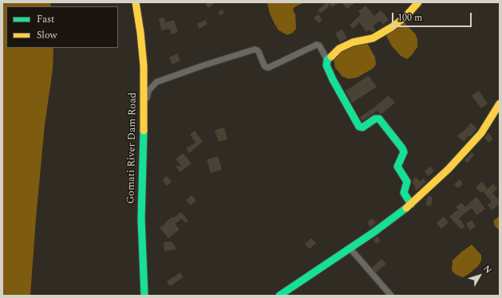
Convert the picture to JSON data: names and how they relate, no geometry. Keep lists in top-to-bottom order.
{
  "streets": {
    "street": ["Gomati River Dam Road"]
  },
  "legend": ["Fast", "Slow"],
  "scale_bar": "100 m",
  "north": "top right"
}
